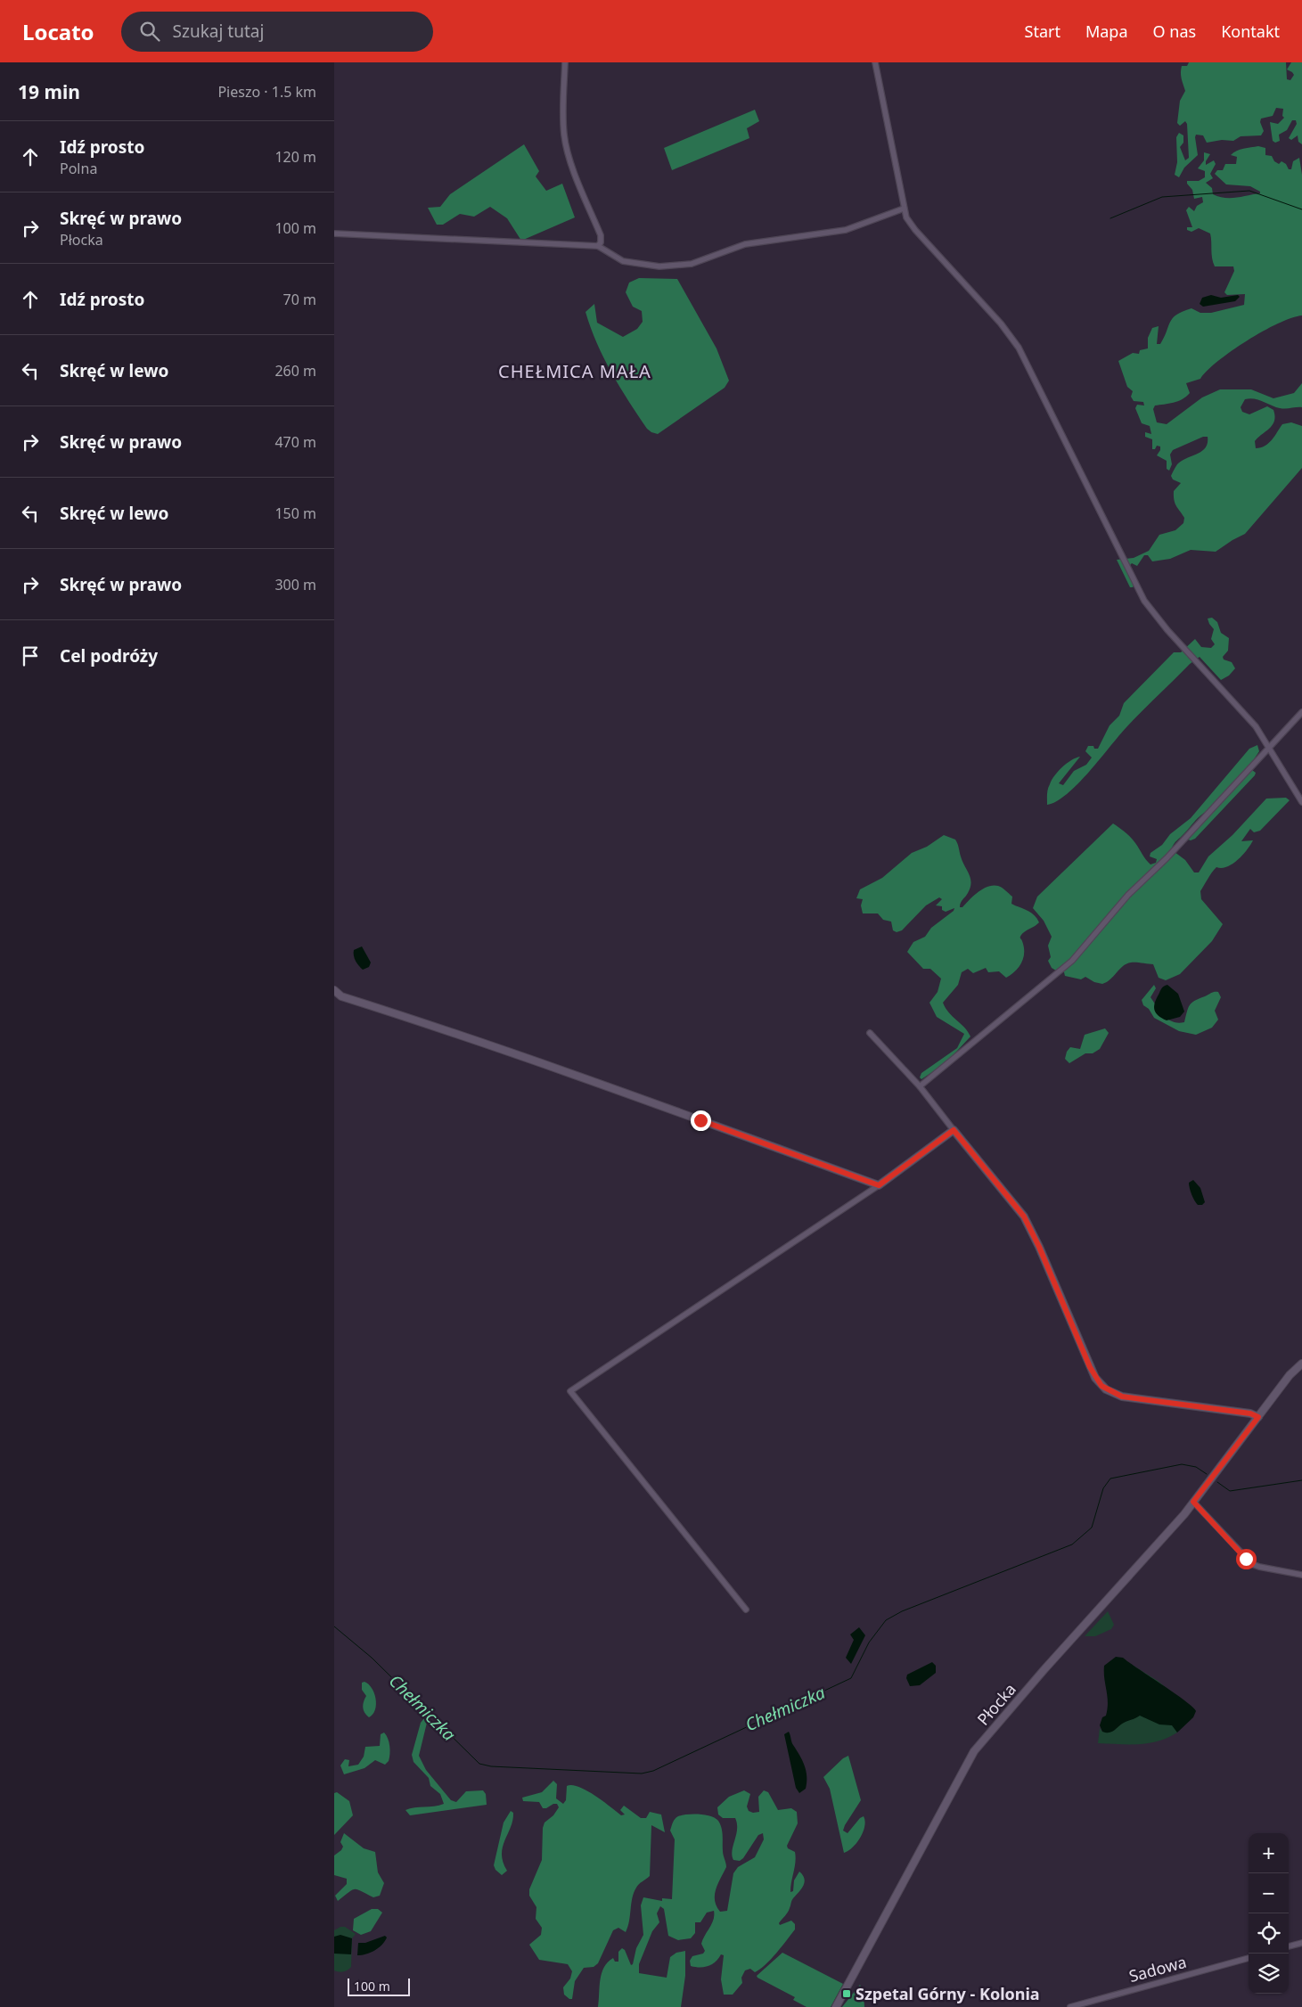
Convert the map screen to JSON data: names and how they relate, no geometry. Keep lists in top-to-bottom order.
{
  "streets": {
    "street": ["Płocka", "Sadowa"]
  },
  "districts": ["CHEŁMICA MAŁA"],
  "water": ["Chełmiczka"],
  "places": {
    "transit": ["Szpetal Górny - Kolonia"]
  },
  "scale_bar": "100 m",
  "page": {
    "header": "Locato",
    "search": "Szukaj tutaj",
    "nav": [
      "Start",
      "Mapa",
      "O nas",
      "Kontakt"
    ],
    "heading": ["19 min", "Pieszo · 1.5 km"],
    "list": [
      ["Idź prosto", "Polna", "120 m"],
      ["Skręć w prawo", "Płocka", "100 m"],
      ["Idź prosto", "70 m"],
      ["Skręć w lewo", "260 m"],
      ["Skręć w prawo", "470 m"],
      ["Skręć w lewo", "150 m"],
      ["Skręć w prawo", "300 m"],
      "Cel podróży"
    ],
    "map_buttons": ["+", "−"],
    "scale": "100 m"
  }
}
